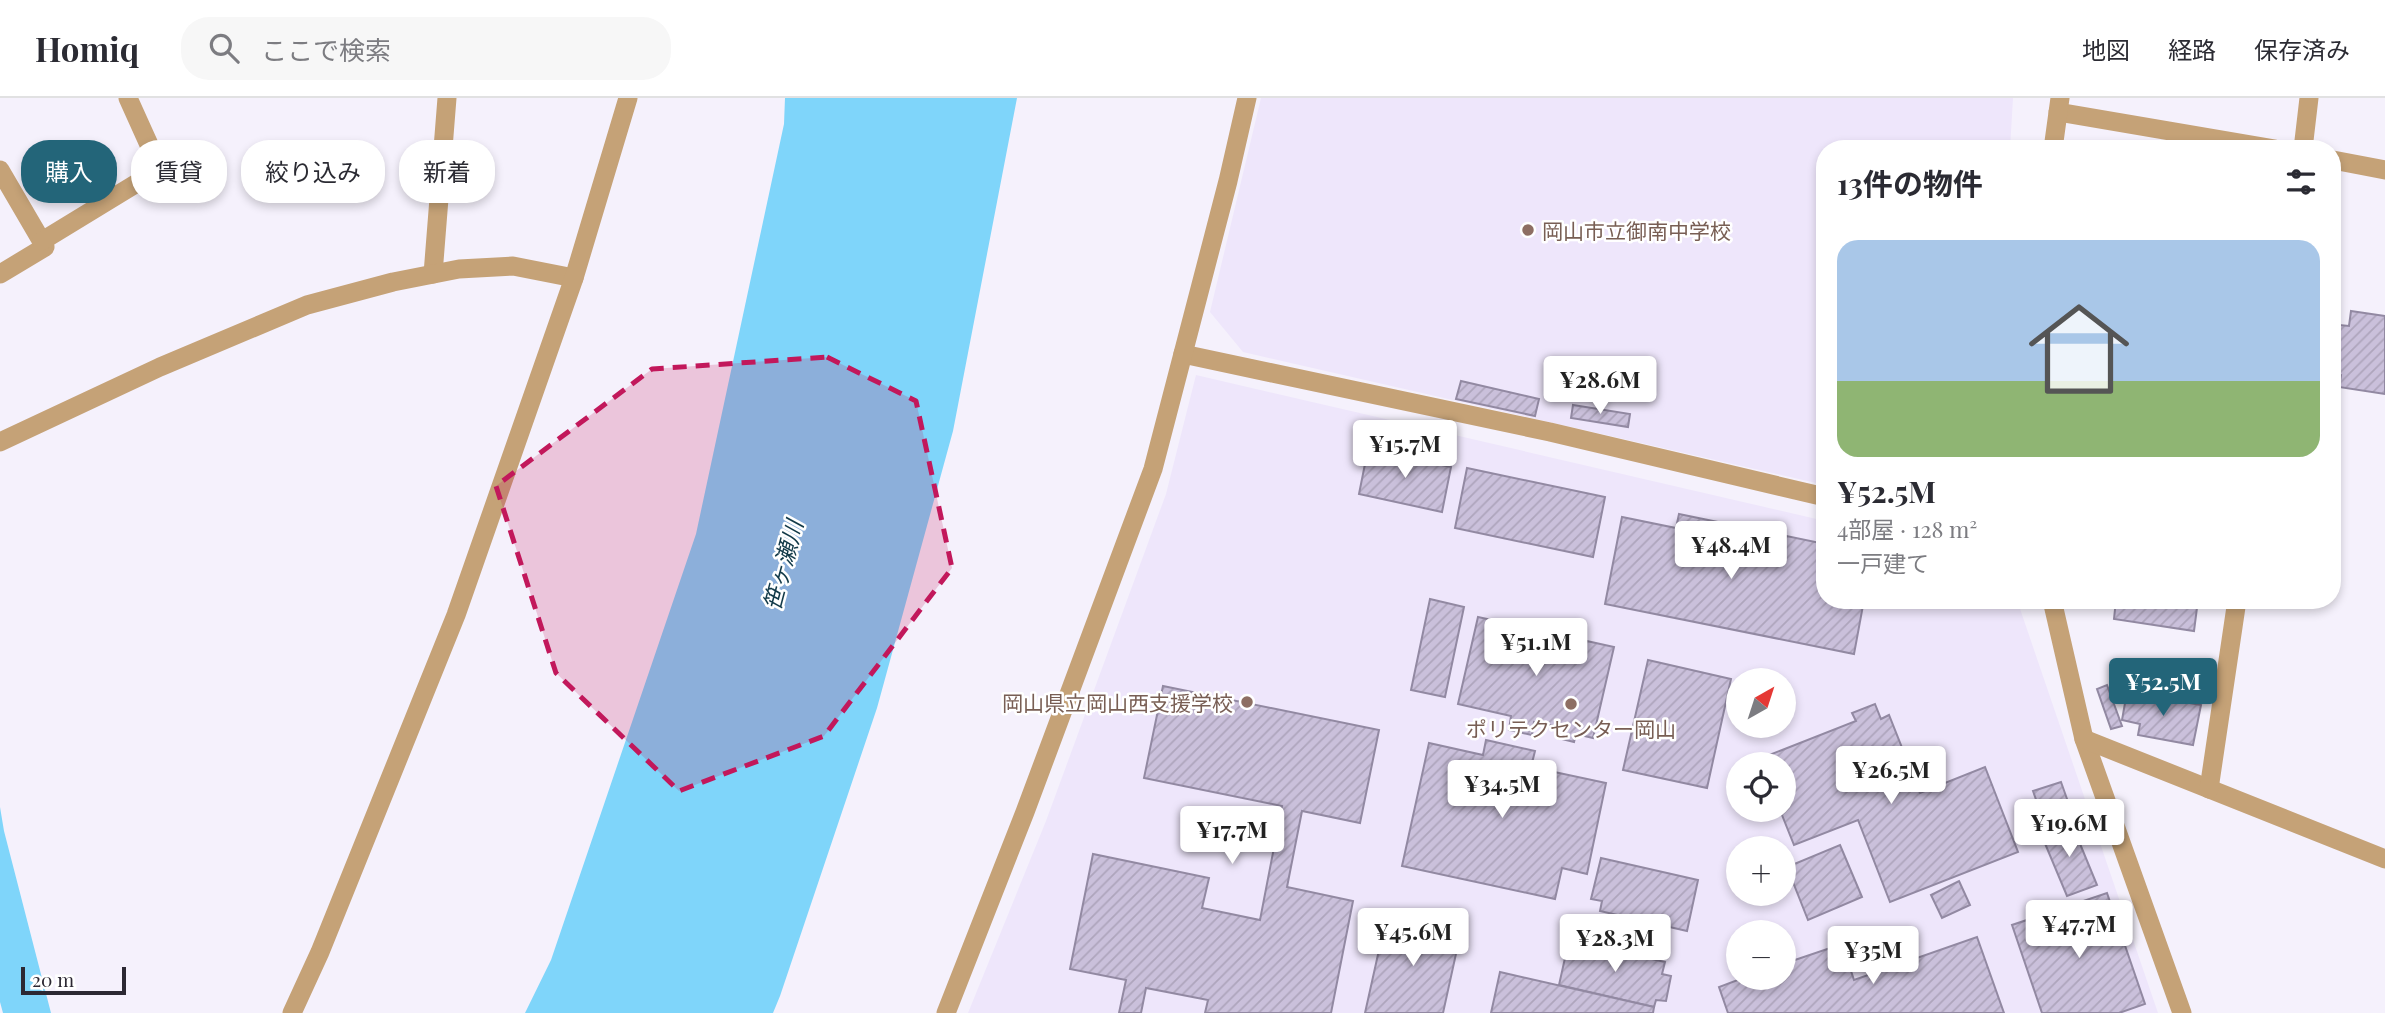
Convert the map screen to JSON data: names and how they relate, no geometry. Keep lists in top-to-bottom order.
{
  "water": ["笹ヶ瀬川"],
  "places": ["岡山市立御南中学校", "岡山県立岡山西支援学校", "ポリテクセンター岡山"],
  "scale_bar": "20 m",
  "north": "top right",
  "page": {
    "header": "Homiq",
    "search": "ここで検索",
    "nav": ["地図", "経路", "保存済み"],
    "chip": [
      "購入",
      "賃貸",
      "絞り込み",
      "新着"
    ],
    "heading": "13件の物件",
    "list": [
      {
        "name": "¥52.5M",
        "note": "4部屋 · 128 m² · 一戸建て"
      }
    ],
    "price": [
      "¥28.6M",
      "¥15.7M",
      "¥48.4M",
      "¥51.1M",
      "¥52.5M",
      "¥26.5M",
      "¥34.5M",
      "¥19.6M",
      "¥17.7M",
      "¥47.7M",
      "¥45.6M",
      "¥28.3M",
      "¥35M"
    ],
    "map_buttons": ["+", "−"],
    "scale": "20 m"
  }
}
